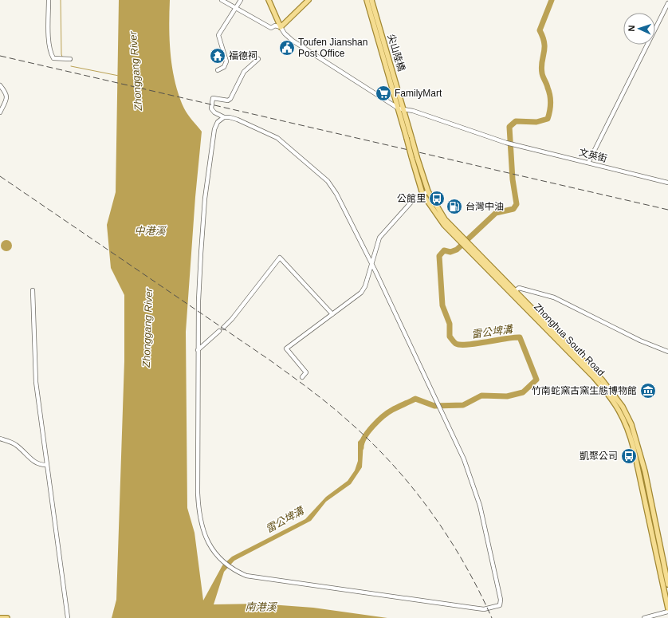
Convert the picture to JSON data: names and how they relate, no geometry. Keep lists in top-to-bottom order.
{
  "streets": {
    "main road": ["尖山陸橋", "Zhonghua South Road"],
    "street": ["文英街"]
  },
  "crossings": [
    ["尖山陸橋", "文英街"]
  ],
  "water": [
    "Zhonggang River",
    "中港溪",
    "雷公埤溝",
    "南港溪"
  ],
  "places": {
    "public building": ["Toufen Jianshan Post Office"],
    "temple": ["福德祠"],
    "supermarket": ["FamilyMart"],
    "bus stop": ["公館里", "凱聚公司"],
    "fuel station": ["台灣中油"],
    "museum": ["竹南蛇窯古窯生態博物館"]
  },
  "north": "left"
}
